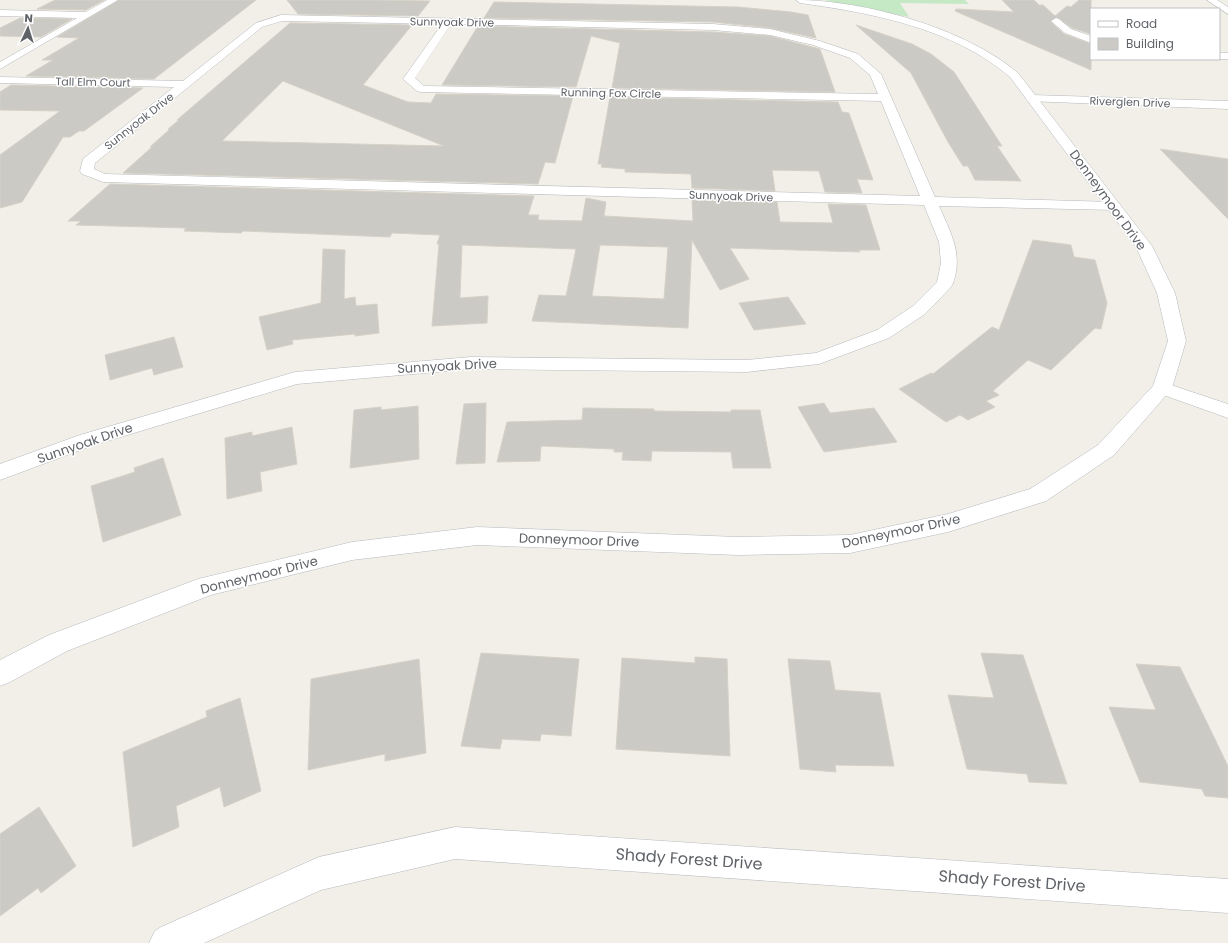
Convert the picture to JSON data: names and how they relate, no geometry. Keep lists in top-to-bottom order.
{
  "streets": {
    "street": [
      "Sunnyoak Drive",
      "Tall Elm Court",
      "Running Fox Circle",
      "Riverglen Drive",
      "Donneymoor Drive",
      "Shady Forest Drive"
    ]
  },
  "crossings": [
    ["Sunnyoak Drive", "Tall Elm Court"],
    ["Sunnyoak Drive", "Running Fox Circle"],
    ["Sunnyoak Drive", "Donneymoor Drive"],
    ["Riverglen Drive", "Donneymoor Drive"]
  ],
  "legend": ["Road", "Building"],
  "north": "top"
}
